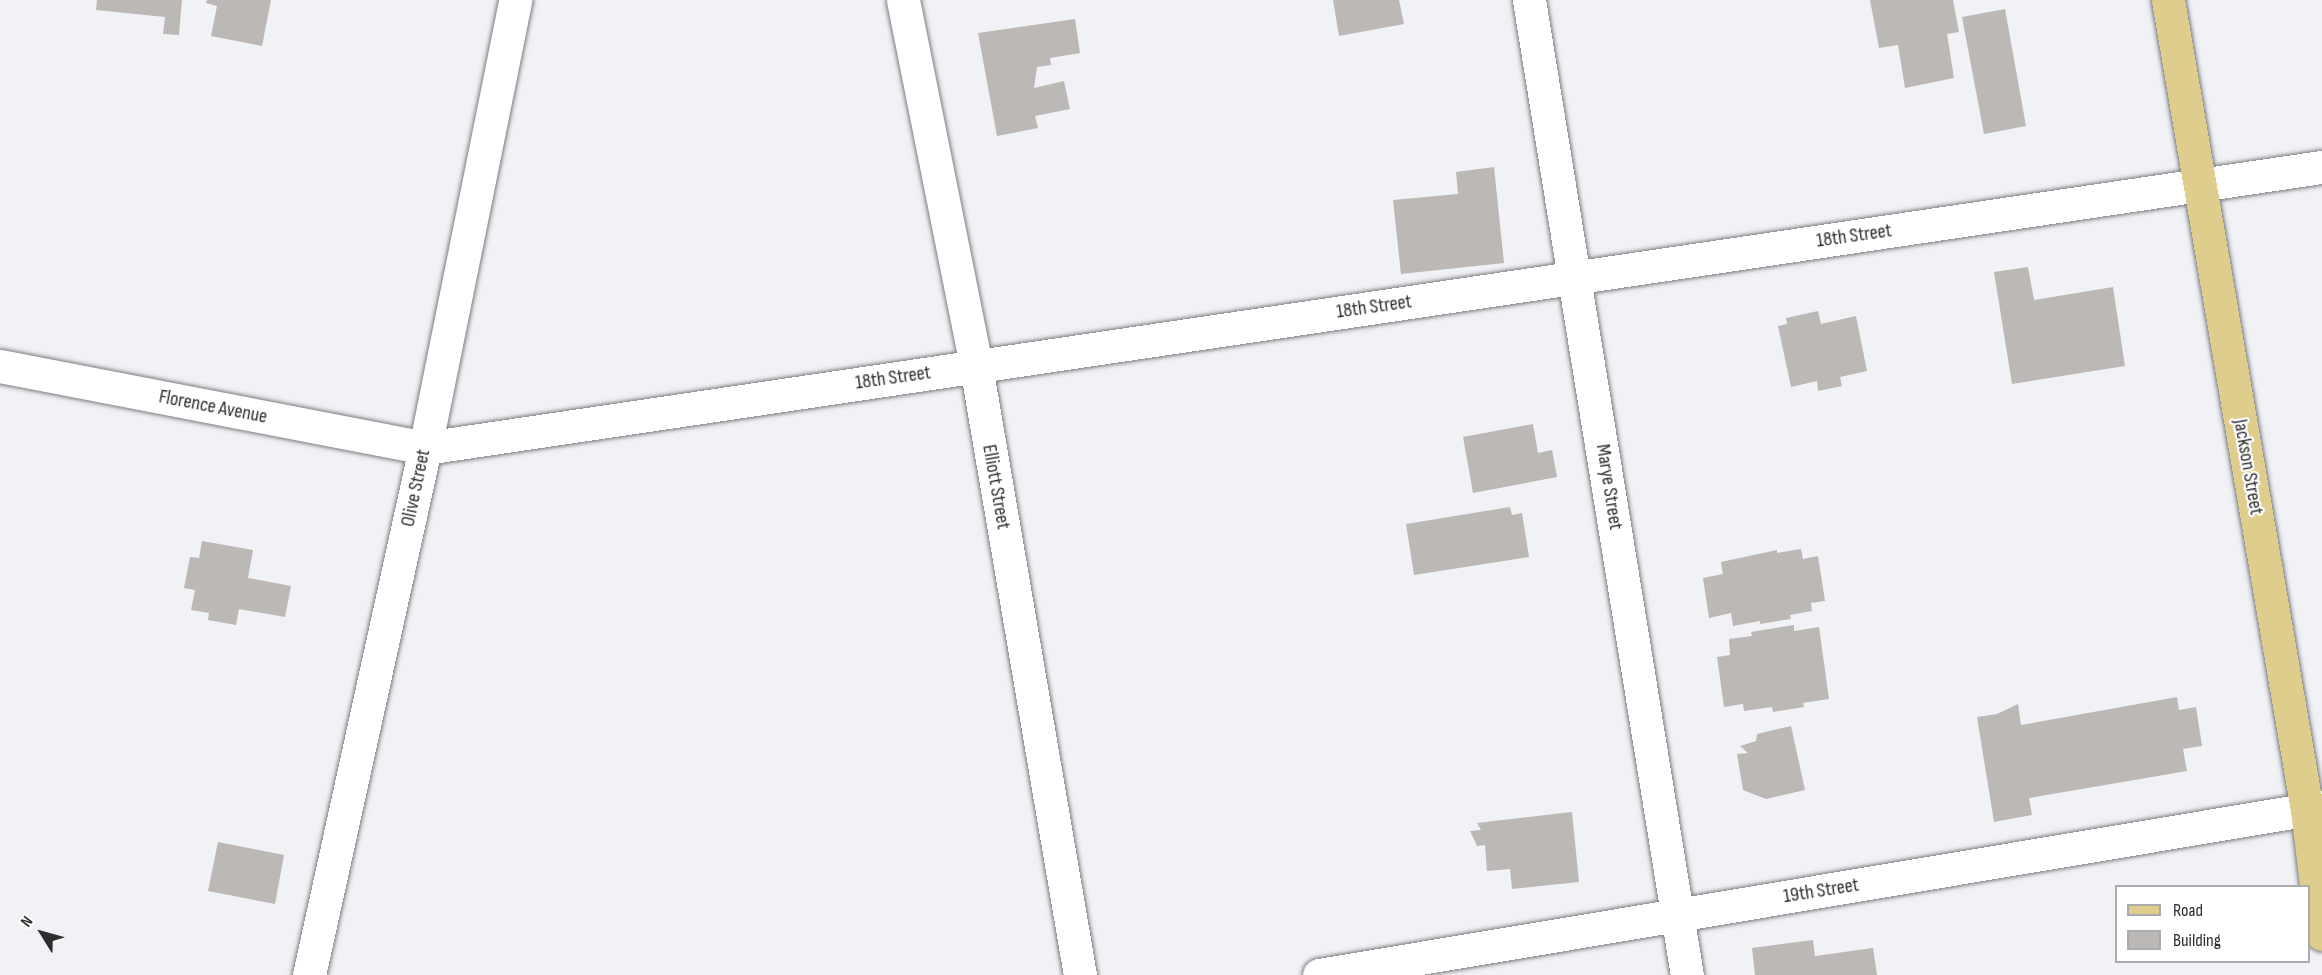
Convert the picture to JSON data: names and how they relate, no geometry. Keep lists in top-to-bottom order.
{
  "streets": {
    "main road": ["Jackson Street"],
    "street": [
      "18th Street",
      "Florence Avenue",
      "Elliott Street",
      "Marye Street",
      "Olive Street",
      "19th Street"
    ]
  },
  "crossings": [
    ["18th Street", "Florence Avenue"],
    ["18th Street", "Jackson Street"],
    ["18th Street", "Elliott Street"],
    ["18th Street", "Marye Street"],
    ["18th Street", "Olive Street"],
    ["Florence Avenue", "Olive Street"],
    ["Jackson Street", "19th Street"],
    ["Marye Street", "19th Street"]
  ],
  "legend": ["Road", "Building"],
  "north": "top left"
}
